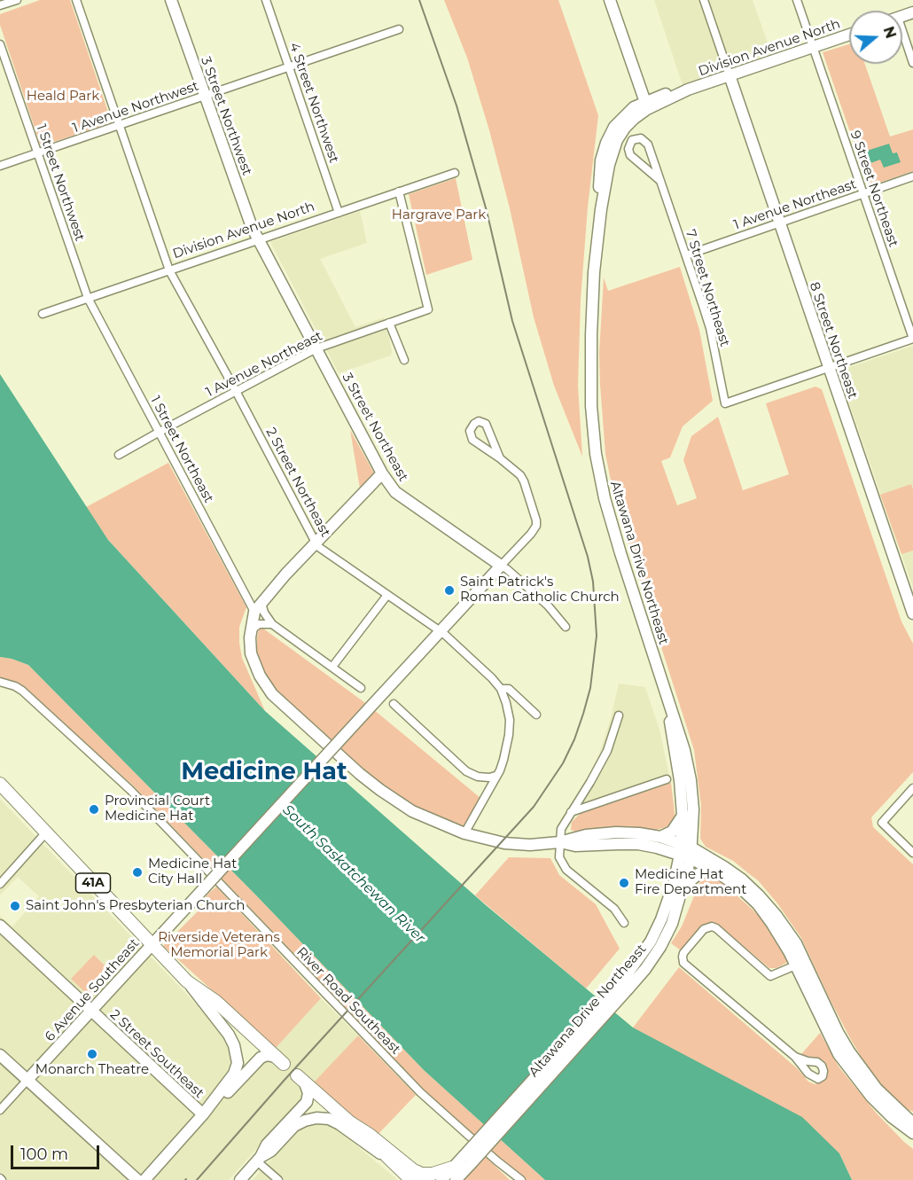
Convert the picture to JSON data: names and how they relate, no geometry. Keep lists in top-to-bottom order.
{
  "streets": {
    "main road": ["41A"],
    "street": [
      "Division Avenue North",
      "4 Street Northwest",
      "1 Avenue Northwest",
      "3 Street Northwest",
      "1 Street Northwest",
      "9 Street Northeast",
      "1 Avenue Northeast",
      "7 Street Northeast",
      "8 Street Northeast",
      "3 Street Northeast",
      "1 Street Northeast",
      "2 Street Northeast",
      "Altawana Drive Northeast",
      "6 Avenue Southeast",
      "River Road Southeast",
      "2 Street Southeast"
    ]
  },
  "crossings": [
    ["Division Avenue North", "4 Street Northwest"],
    ["Division Avenue North", "3 Street Northwest"],
    ["Division Avenue North", "1 Street Northwest"],
    ["Division Avenue North", "9 Street Northeast"],
    ["Division Avenue North", "1 Avenue Northeast"],
    ["Division Avenue North", "8 Street Northeast"],
    ["Division Avenue North", "3 Street Northeast"],
    ["Division Avenue North", "1 Street Northeast"],
    ["Division Avenue North", "2 Street Northeast"],
    ["Division Avenue North", "Altawana Drive Northeast"],
    ["4 Street Northwest", "1 Avenue Northwest"],
    ["1 Avenue Northwest", "3 Street Northwest"],
    ["1 Avenue Northwest", "1 Street Northwest"],
    ["1 Avenue Northwest", "2 Street Northeast"],
    ["3 Street Northwest", "3 Street Northeast"],
    ["1 Street Northwest", "1 Street Northeast"],
    ["9 Street Northeast", "1 Avenue Northeast"],
    ["1 Avenue Northeast", "7 Street Northeast"],
    ["1 Avenue Northeast", "8 Street Northeast"],
    ["1 Avenue Northeast", "3 Street Northeast"],
    ["1 Avenue Northeast", "1 Street Northeast"],
    ["1 Avenue Northeast", "2 Street Northeast"],
    ["7 Street Northeast", "8 Street Northeast"],
    ["3 Street Northeast", "6 Avenue Southeast"],
    ["2 Street Northeast", "6 Avenue Southeast"],
    ["41A", "6 Avenue Southeast"],
    ["6 Avenue Southeast", "2 Street Southeast"]
  ],
  "districts": ["Medicine Hat"],
  "water": ["South Saskatchewan River"],
  "parks": ["Heald Park", "Hargrave Park", "Riverside Veterans Memorial Park"],
  "places": [
    "Saint Patrick's Roman Catholic Church",
    "Provincial Court Medicine Hat",
    "Medicine Hat City Hall",
    "Medicine Hat Fire Department",
    "Saint John's Presbyterian Church",
    "Monarch Theatre"
  ],
  "scale_bar": "100 m",
  "north": "right"
}
